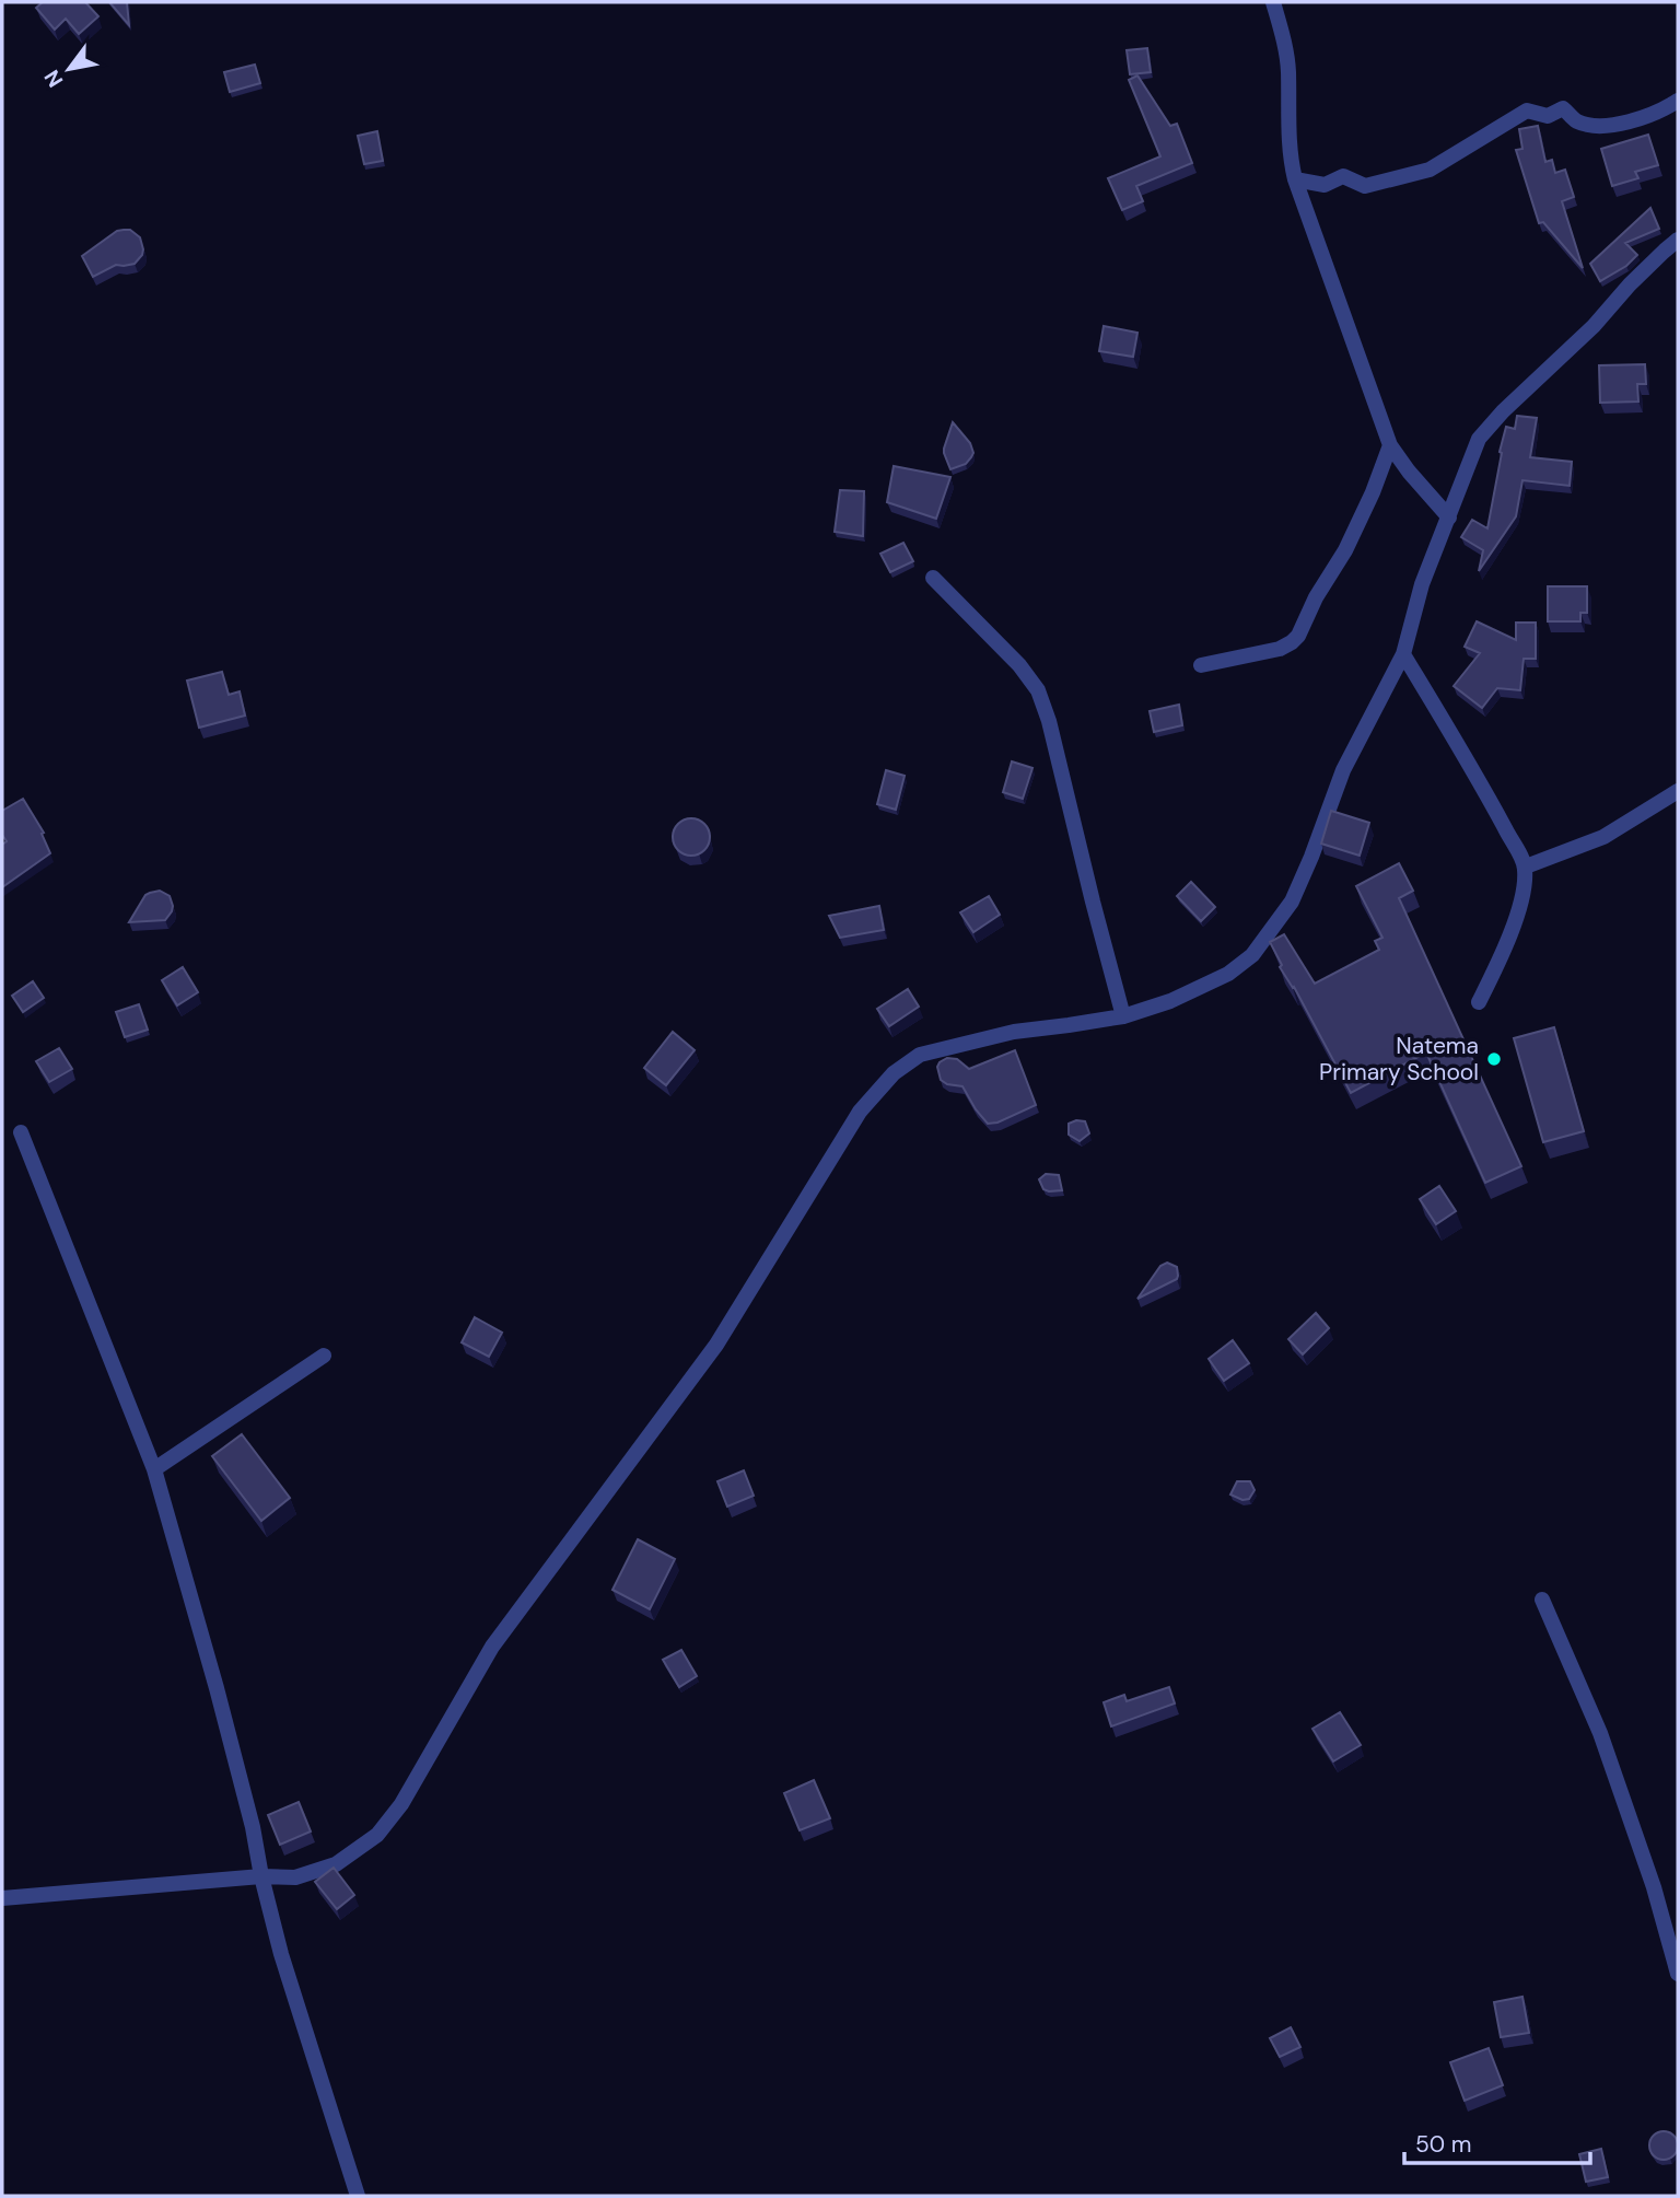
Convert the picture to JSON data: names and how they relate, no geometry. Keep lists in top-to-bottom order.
{
  "places": ["Natema Primary School"],
  "scale_bar": "50 m",
  "north": "bottom left"
}
